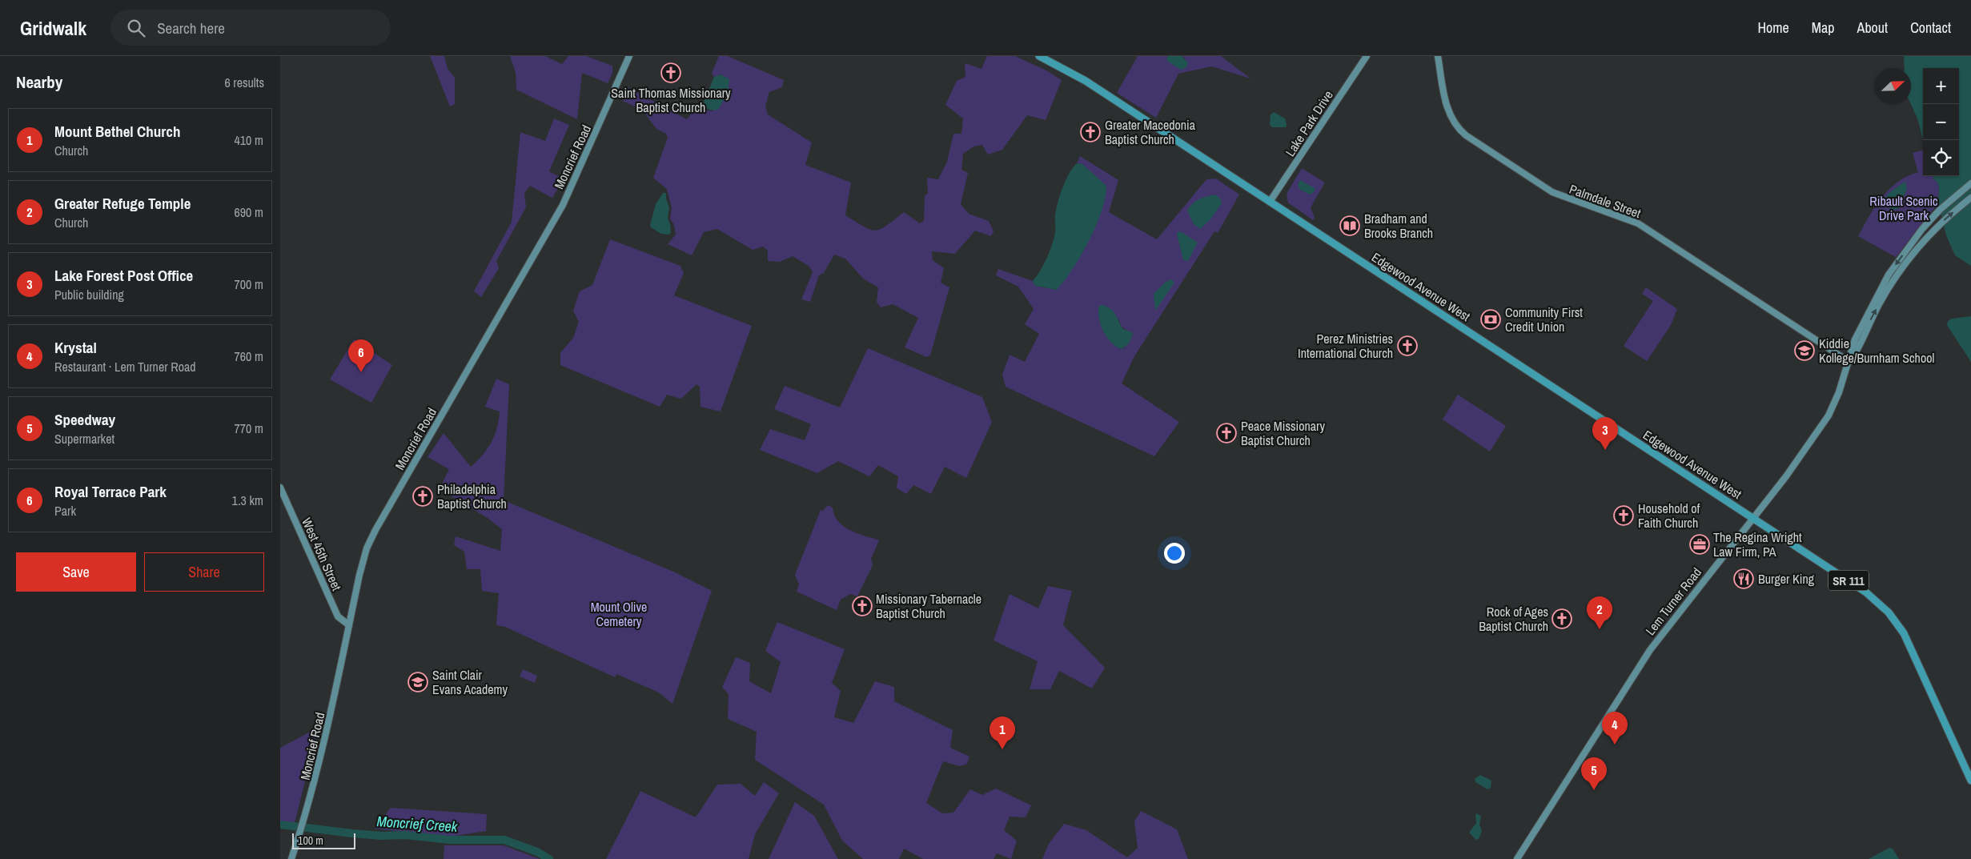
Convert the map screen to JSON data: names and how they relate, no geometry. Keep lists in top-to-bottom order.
{
  "streets": {
    "main road": [
      "Lake Park Drive",
      "Moncrief Road",
      "Palmdale Street",
      "Edgewood Avenue West",
      "West 45th Street",
      "SR 111",
      "Lem Turner Road"
    ]
  },
  "crossings": [
    ["Lake Park Drive", "Edgewood Avenue West"],
    ["Moncrief Road", "West 45th Street"],
    ["Palmdale Street", "Lem Turner Road"],
    ["Edgewood Avenue West", "Lem Turner Road"]
  ],
  "water": ["Moncrief Creek"],
  "parks": ["Ribault Scenic Drive Park", "Mount Olive Cemetery"],
  "places": {
    "church": [
      "Saint Thomas Missionary Baptist Church",
      "Greater Macedonia Baptist Church",
      "Perez Ministries International Church",
      "Peace Missionary Baptist Church",
      "Philadelphia Baptist Church",
      "Household of Faith Church",
      "Missionary Tabernacle Baptist Church",
      "Rock of Ages Baptist Church"
    ],
    "library": ["Bradham and Brooks Branch"],
    "bank": ["Community First Credit Union"],
    "school or university": ["Kiddie Kollege/Burnham School", "Saint Clair Evans Academy"],
    "office": ["The Regina Wright Law Firm, PA"],
    "restaurant": ["Burger King"]
  },
  "scale_bar": "100 m",
  "north": "top right",
  "page": {
    "header": "Gridwalk",
    "search": "Search here",
    "nav": [
      "Home",
      "Map",
      "About",
      "Contact"
    ],
    "heading": ["Nearby", "6 results"],
    "map_buttons": ["+", "−"],
    "list": [
      {
        "mark": "1",
        "name": "Mount Bethel Church",
        "note": "Church",
        "value": "410 m"
      },
      {
        "mark": "2",
        "name": "Greater Refuge Temple",
        "note": "Church",
        "value": "690 m"
      },
      {
        "mark": "3",
        "name": "Lake Forest Post Office",
        "note": "Public building",
        "value": "700 m"
      },
      {
        "mark": "4",
        "name": "Krystal",
        "note": "Restaurant · Lem Turner Road",
        "value": "760 m"
      },
      {
        "mark": "5",
        "name": "Speedway",
        "note": "Supermarket",
        "value": "770 m"
      },
      {
        "mark": "6",
        "name": "Royal Terrace Park",
        "note": "Park",
        "value": "1.3 km"
      }
    ],
    "pins": [
      "6",
      "3",
      "2",
      "4",
      "1",
      "5"
    ],
    "buttons": ["Save", "Share"],
    "scale": "100 m"
  }
}
